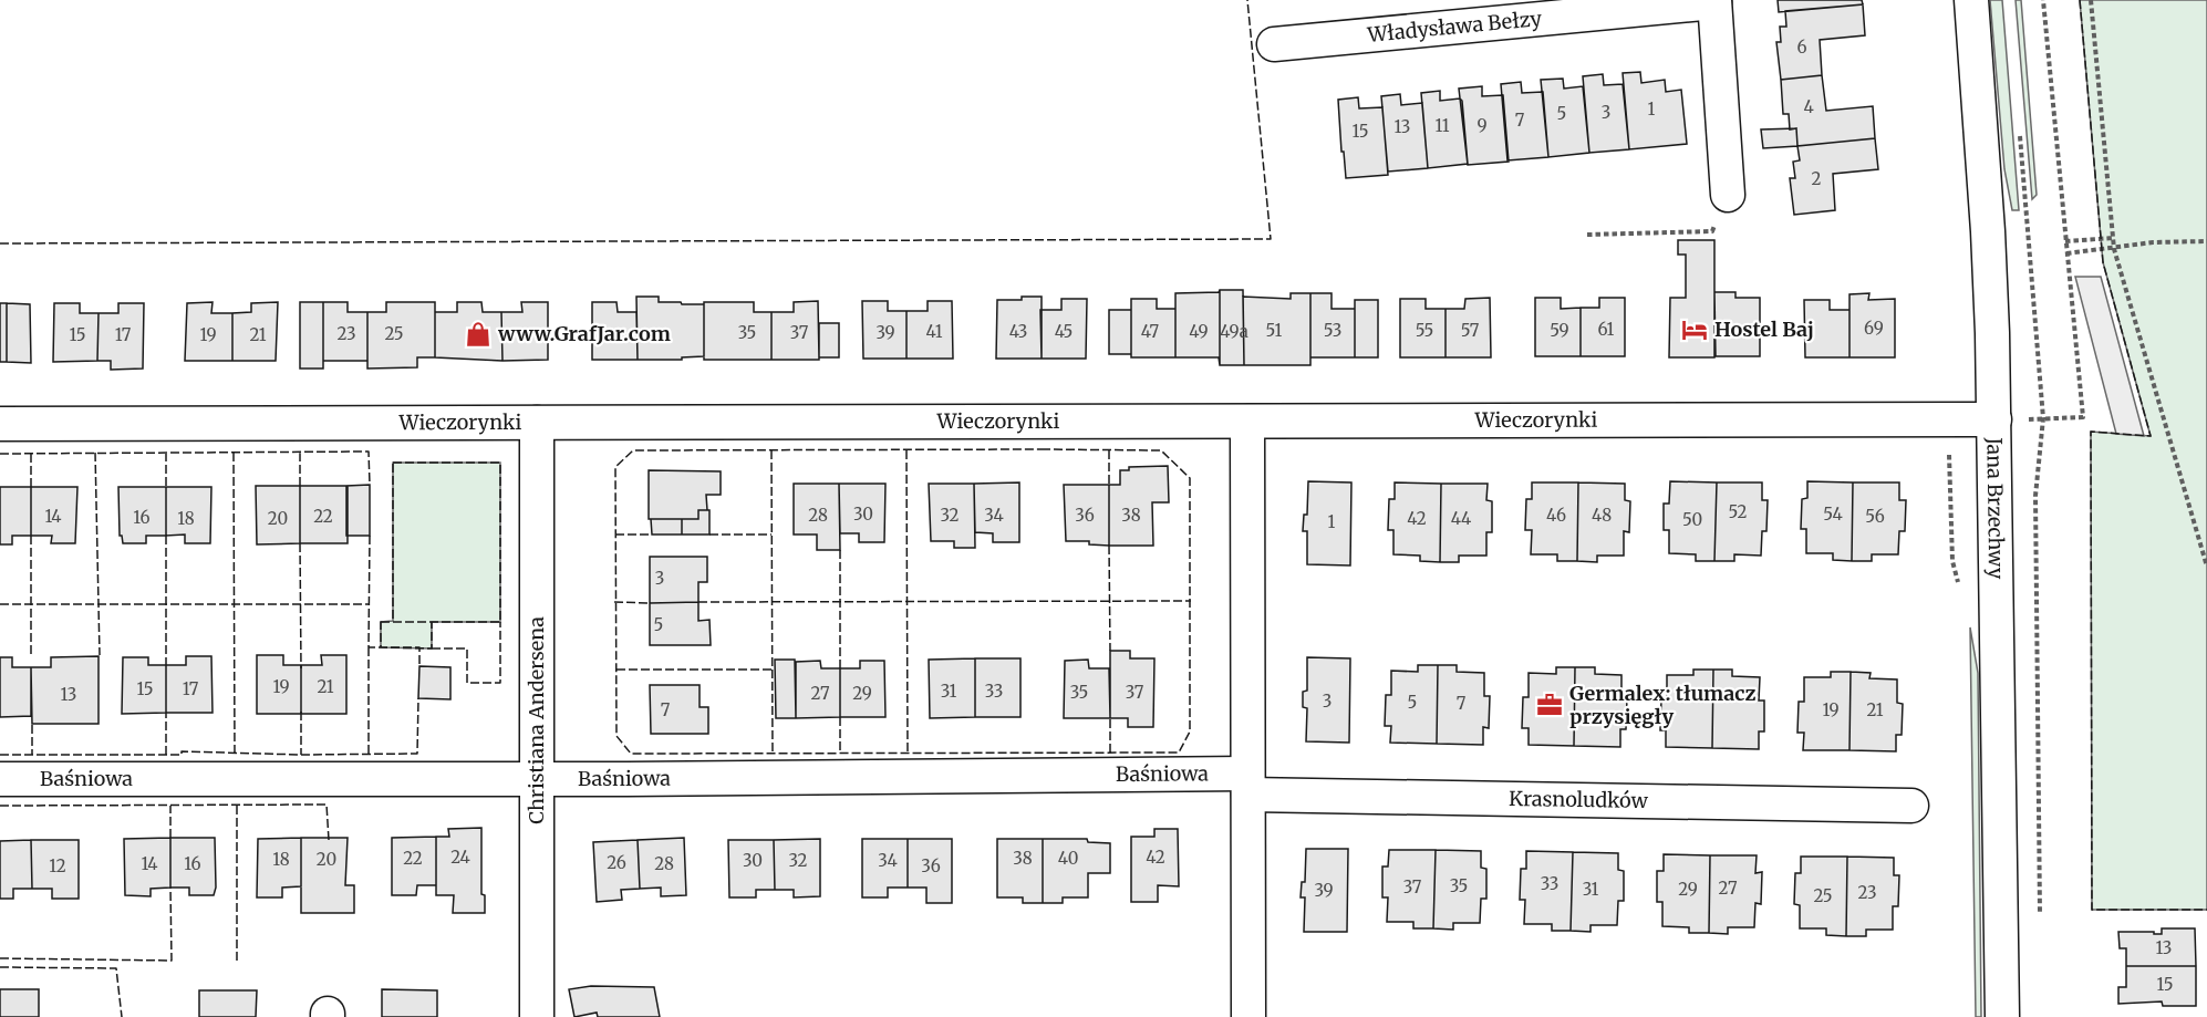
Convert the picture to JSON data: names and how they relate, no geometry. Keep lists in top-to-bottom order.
{
  "streets": {
    "street": [
      "Władysława Bełzy",
      "Wieczorynki",
      "Jana Brzechwy",
      "Christiana Andersena",
      "Baśniowa",
      "Krasnoludków"
    ]
  },
  "crossings": [
    ["Wieczorynki", "Jana Brzechwy"],
    ["Wieczorynki", "Christiana Andersena"],
    ["Christiana Andersena", "Baśniowa"],
    ["Baśniowa", "Krasnoludków"]
  ],
  "places": {
    "hotel": ["Hostel Baj"],
    "shop": ["www.GrafJar.com"],
    "office": ["Germalex: tłumacz przysięgły"]
  },
  "house_numbers": [
    "6",
    "4",
    "1",
    "3",
    "5",
    "7",
    "11",
    "9",
    "13",
    "15",
    "2",
    "69",
    "61",
    "51",
    "53",
    "55",
    "57",
    "59",
    "41",
    "43",
    "45",
    "47",
    "49",
    "49a",
    "35",
    "37",
    "39",
    "23",
    "25",
    "15",
    "17",
    "19",
    "21",
    "52",
    "30",
    "54",
    "28",
    "32",
    "34",
    "36",
    "38",
    "46",
    "48",
    "14",
    "22",
    "56",
    "16",
    "18",
    "20",
    "42",
    "44",
    "50",
    "1",
    "3",
    "5",
    "19",
    "21",
    "15",
    "17",
    "31",
    "33",
    "35",
    "37",
    "27",
    "29",
    "13",
    "3",
    "5",
    "7",
    "7",
    "19",
    "21",
    "24",
    "42",
    "22",
    "38",
    "40",
    "18",
    "20",
    "30",
    "32",
    "34",
    "26",
    "14",
    "16",
    "28",
    "12",
    "36",
    "33",
    "35",
    "37",
    "27",
    "31",
    "29",
    "39",
    "23",
    "25",
    "13",
    "15"
  ]
}
